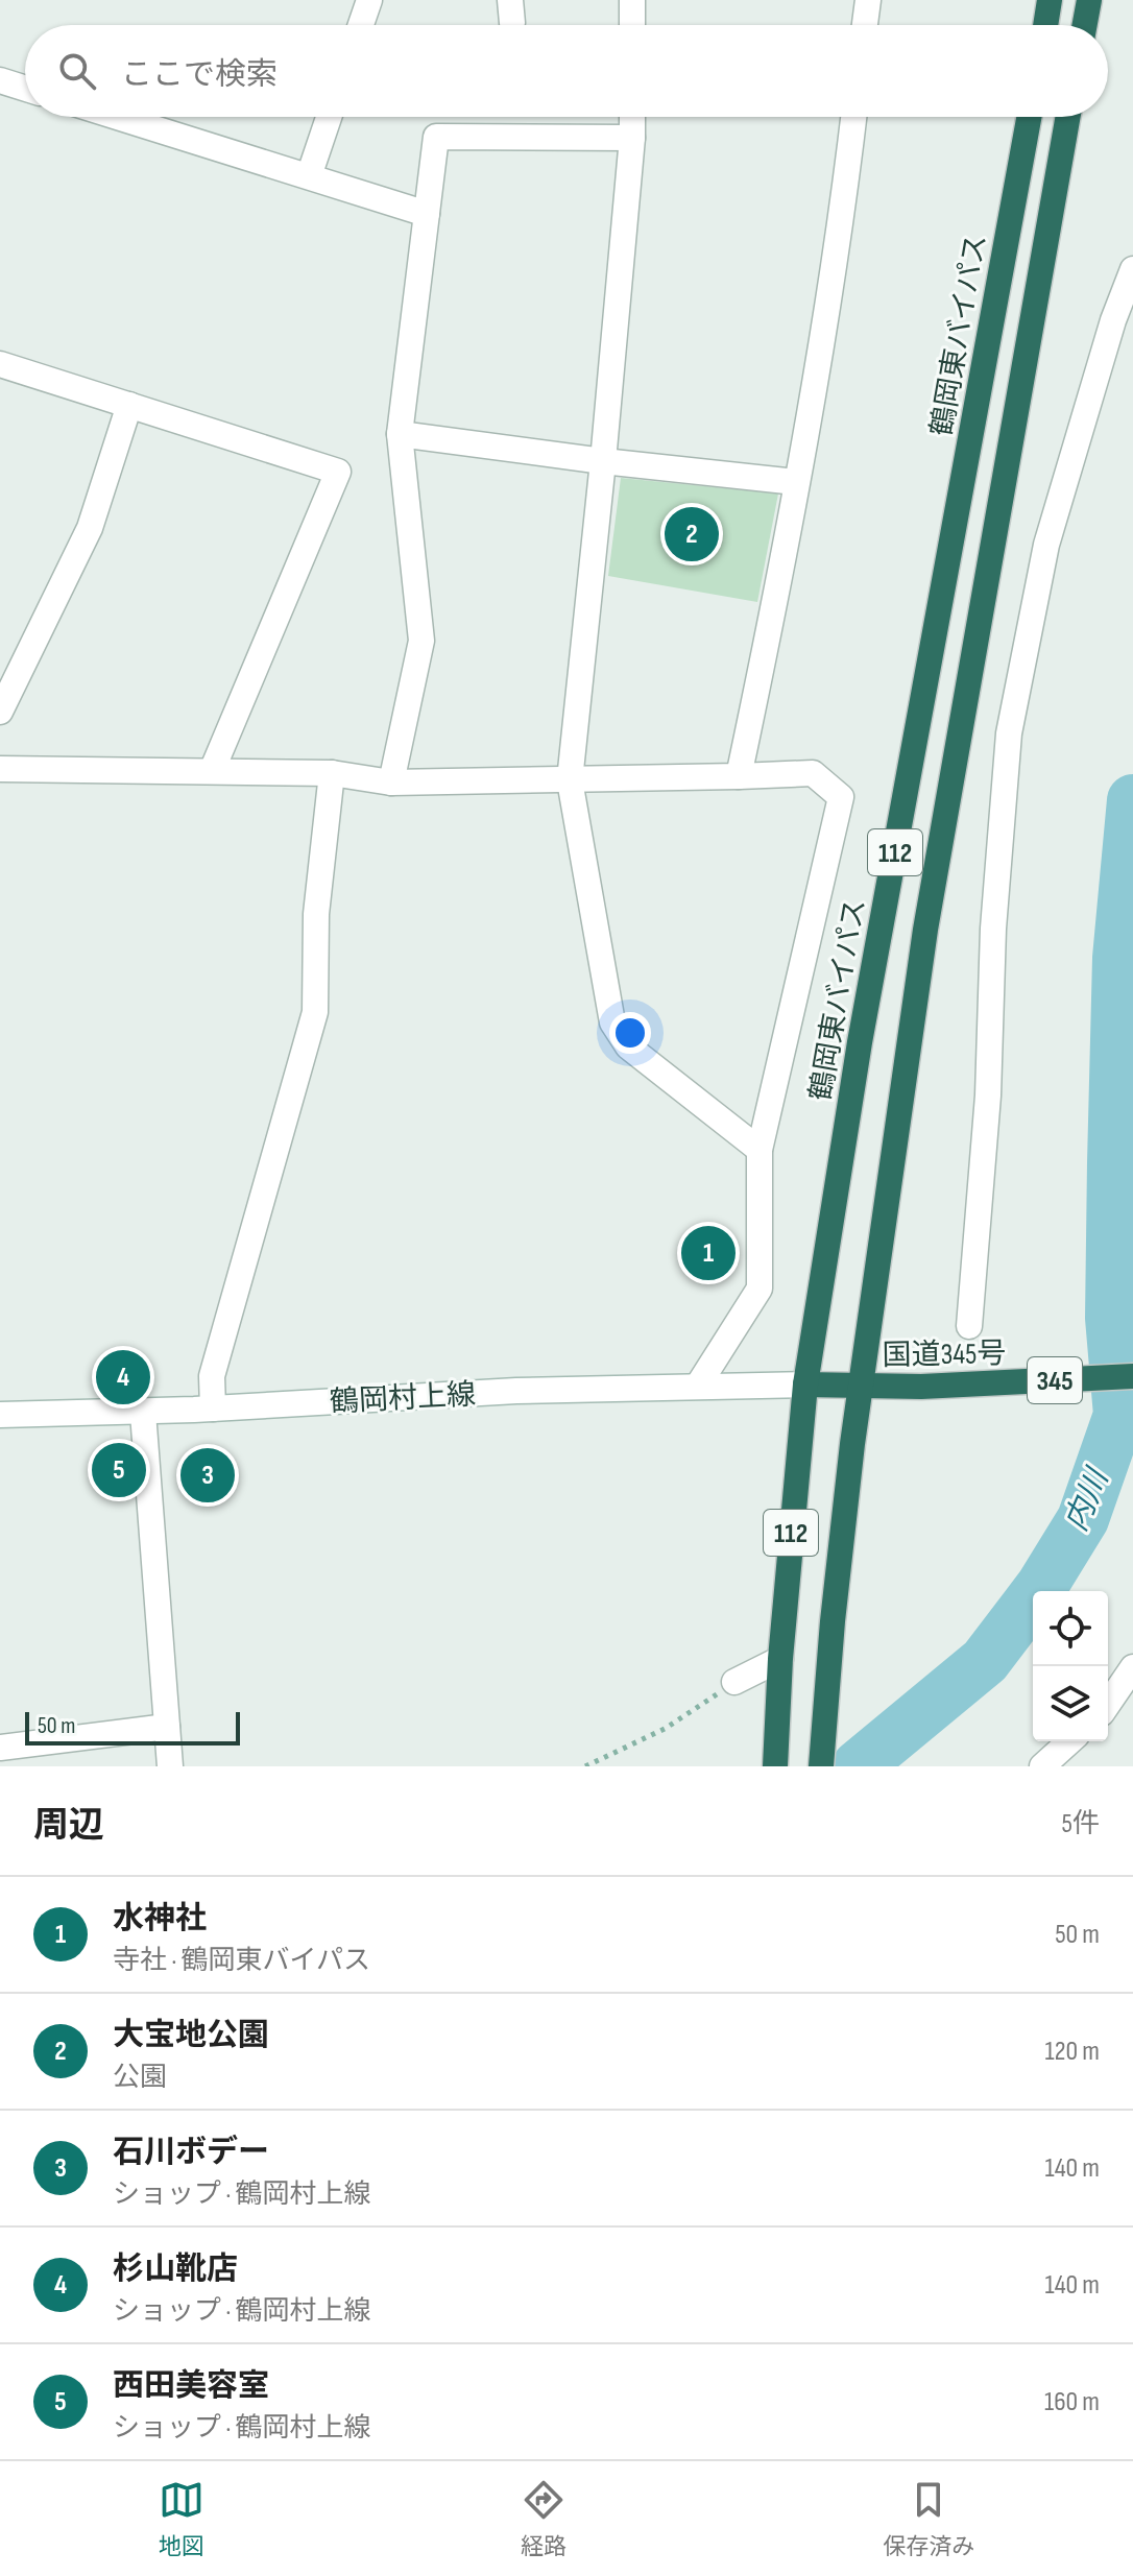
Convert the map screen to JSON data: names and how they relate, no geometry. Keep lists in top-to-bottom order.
{
  "streets": {
    "highway": [
      "鶴岡東バイパス",
      "112",
      "国道345号",
      "345"
    ],
    "street": ["鶴岡村上線"]
  },
  "crossings": [
    ["鶴岡東バイパス", "国道345号"],
    ["鶴岡東バイパス", "鶴岡村上線"],
    ["112", "国道345号"],
    ["国道345号", "鶴岡村上線"]
  ],
  "water": ["内川"],
  "scale_bar": "50 m",
  "page": {
    "search": "ここで検索",
    "pins": [
      "2",
      "1",
      "4",
      "5",
      "3"
    ],
    "scale": "50 m",
    "heading": ["周辺", "5件"],
    "list": [
      {
        "mark": "1",
        "name": "水神社",
        "note": "寺社 · 鶴岡東バイパス",
        "value": "50 m"
      },
      {
        "mark": "2",
        "name": "大宝地公園",
        "note": "公園",
        "value": "120 m"
      },
      {
        "mark": "3",
        "name": "石川ボデー",
        "note": "ショップ · 鶴岡村上線",
        "value": "140 m"
      },
      {
        "mark": "4",
        "name": "杉山靴店",
        "note": "ショップ · 鶴岡村上線",
        "value": "140 m"
      },
      {
        "mark": "5",
        "name": "西田美容室",
        "note": "ショップ · 鶴岡村上線",
        "value": "160 m"
      }
    ],
    "nav": ["地図", "経路", "保存済み"]
  }
}
